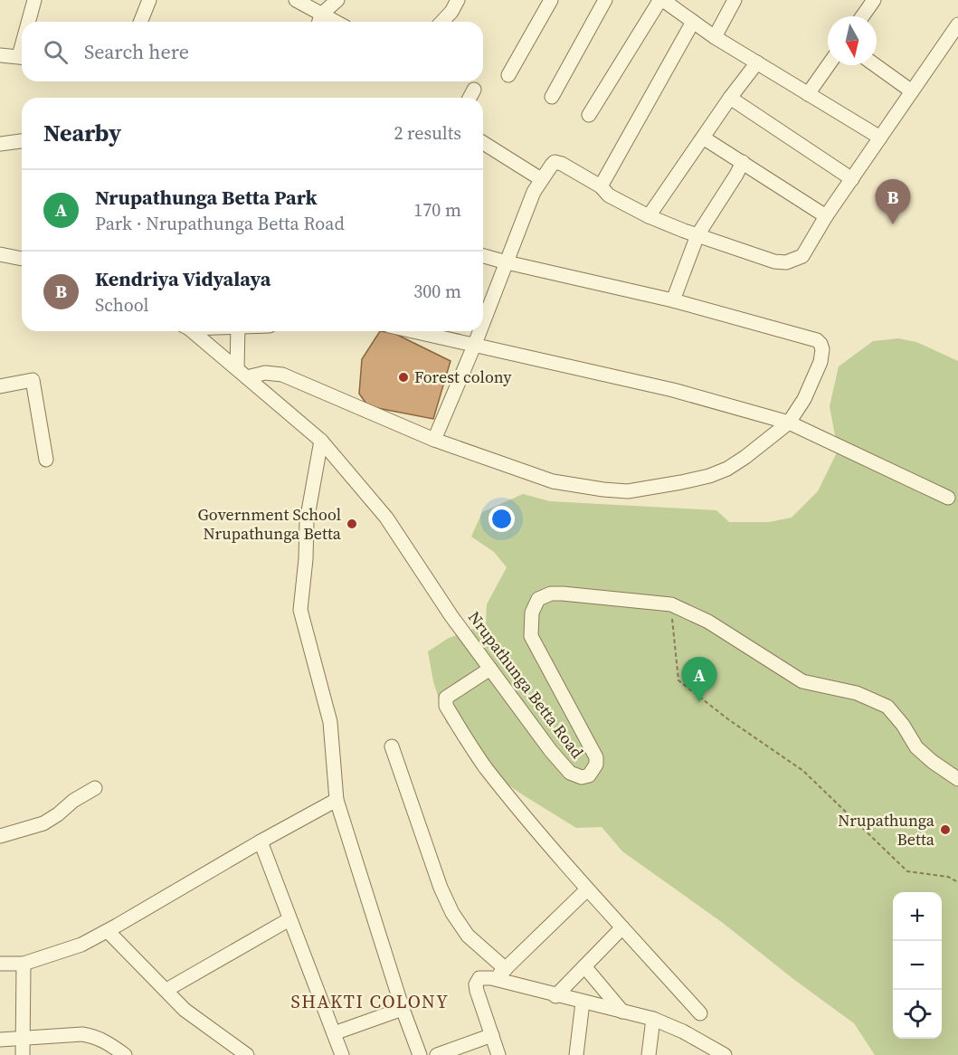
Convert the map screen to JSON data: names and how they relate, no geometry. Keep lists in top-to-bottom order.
{
  "streets": {
    "street": ["Nrupathunga Betta Road"]
  },
  "districts": ["SHAKTI COLONY"],
  "places": ["Forest colony", "Government School Nrupathunga Betta", "Nrupathunga Betta"],
  "north": "bottom",
  "page": {
    "search": "Search here",
    "heading": ["Nearby", "2 results"],
    "list": [
      {
        "mark": "A",
        "name": "Nrupathunga Betta Park",
        "note": "Park · Nrupathunga Betta Road",
        "value": "170 m"
      },
      {
        "mark": "B",
        "name": "Kendriya Vidyalaya",
        "note": "School",
        "value": "300 m"
      }
    ],
    "pins": ["B", "A"],
    "map_buttons": ["+", "−"]
  }
}
